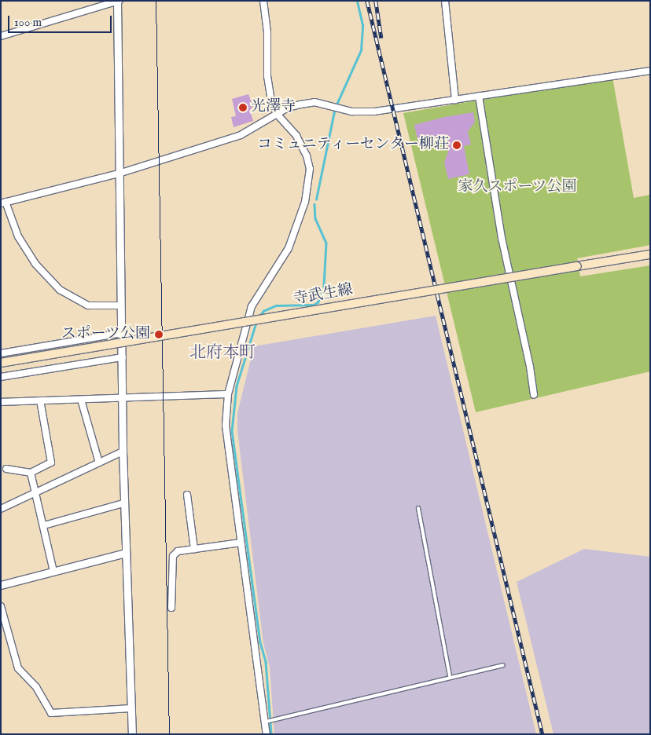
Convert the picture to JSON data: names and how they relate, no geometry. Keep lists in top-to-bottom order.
{
  "streets": {
    "main road": ["寺武生線"]
  },
  "districts": ["北府本町"],
  "parks": ["家久スポーツ公園"],
  "places": ["光澤寺", "コミュニティーセンター柳荘", "スポーツ公園"],
  "scale_bar": "100 m"
}
